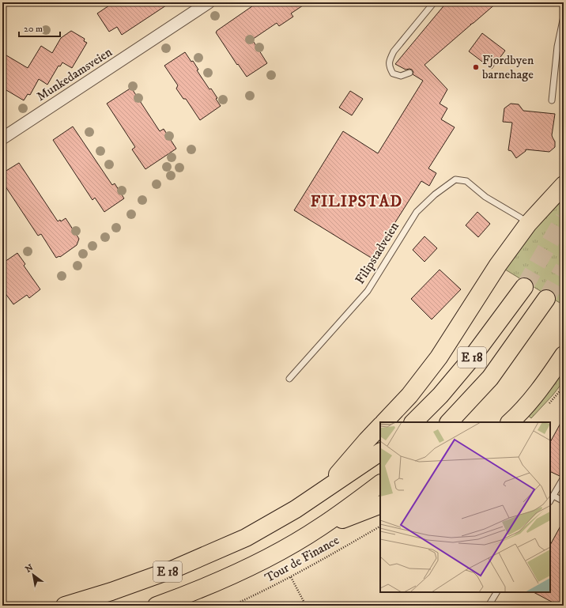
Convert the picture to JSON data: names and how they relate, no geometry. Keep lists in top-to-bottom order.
{
  "streets": {
    "highway": ["E 18"],
    "street": ["Munkedamsveien"],
    "lane": ["Filipstadveien"],
    "path": ["Tour de Finance"]
  },
  "districts": ["FILIPSTAD"],
  "places": ["Fjordbyen barnehage"],
  "scale_bar": "20 m",
  "north": "top left"
}
